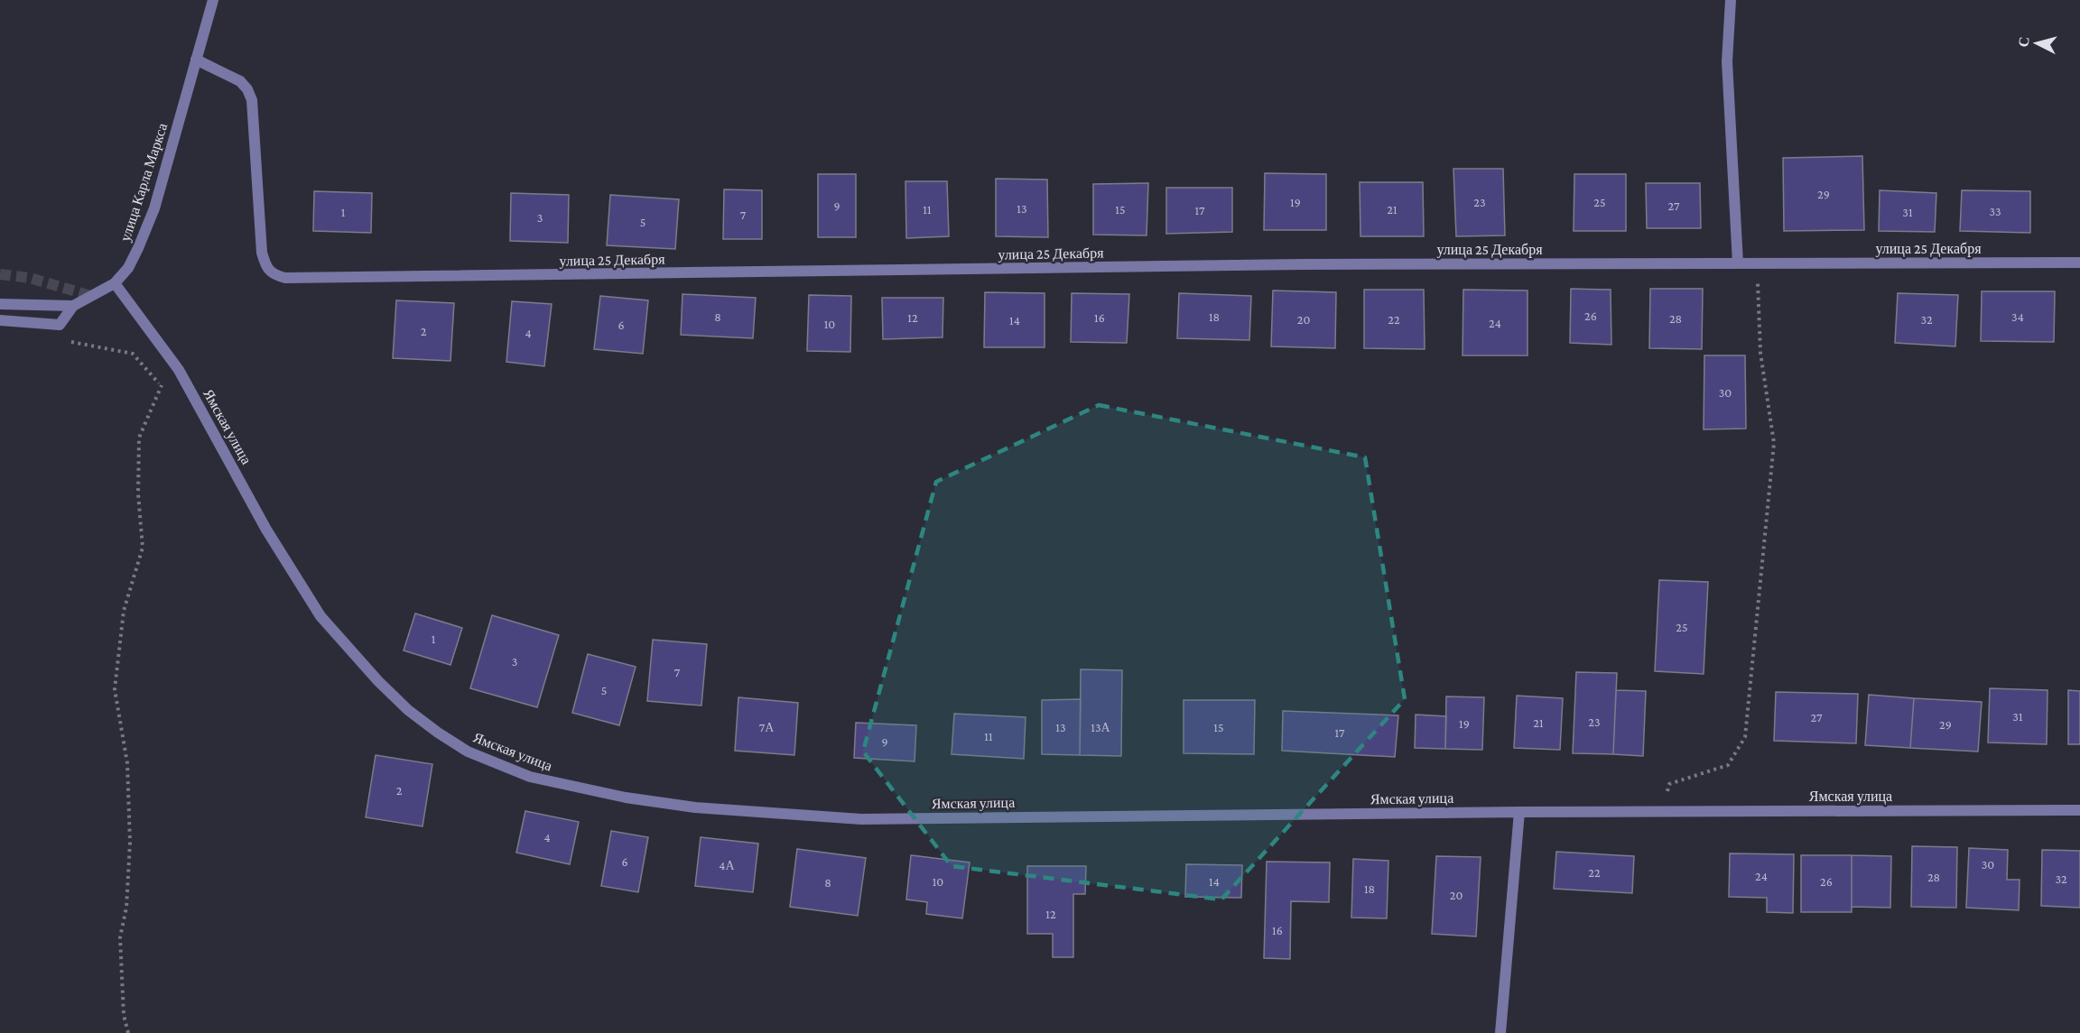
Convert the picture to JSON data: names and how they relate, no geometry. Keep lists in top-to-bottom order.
{
  "streets": {
    "street": ["улица Карла Маркса", "улица 25 Декабря", "Ямская улица"]
  },
  "crossings": [
    ["улица Карла Маркса", "улица 25 Декабря"],
    ["улица Карла Маркса", "Ямская улица"]
  ],
  "house_numbers": [
    "29",
    "19",
    "23",
    "25",
    "9",
    "27",
    "13",
    "11",
    "15",
    "21",
    "17",
    "33",
    "1",
    "31",
    "7",
    "3",
    "5",
    "26",
    "8",
    "18",
    "34",
    "12",
    "16",
    "28",
    "20",
    "22",
    "32",
    "14",
    "24",
    "10",
    "6",
    "2",
    "4",
    "30",
    "25",
    "1",
    "3",
    "7",
    "5",
    "31",
    "27",
    "23",
    "21",
    "19",
    "29",
    "7А",
    "13",
    "13А",
    "15",
    "17",
    "11",
    "9",
    "2",
    "4",
    "6",
    "30",
    "4А",
    "22",
    "24",
    "28",
    "32",
    "10",
    "14",
    "26",
    "8",
    "18",
    "20",
    "12",
    "16"
  ],
  "north": "left"
}
